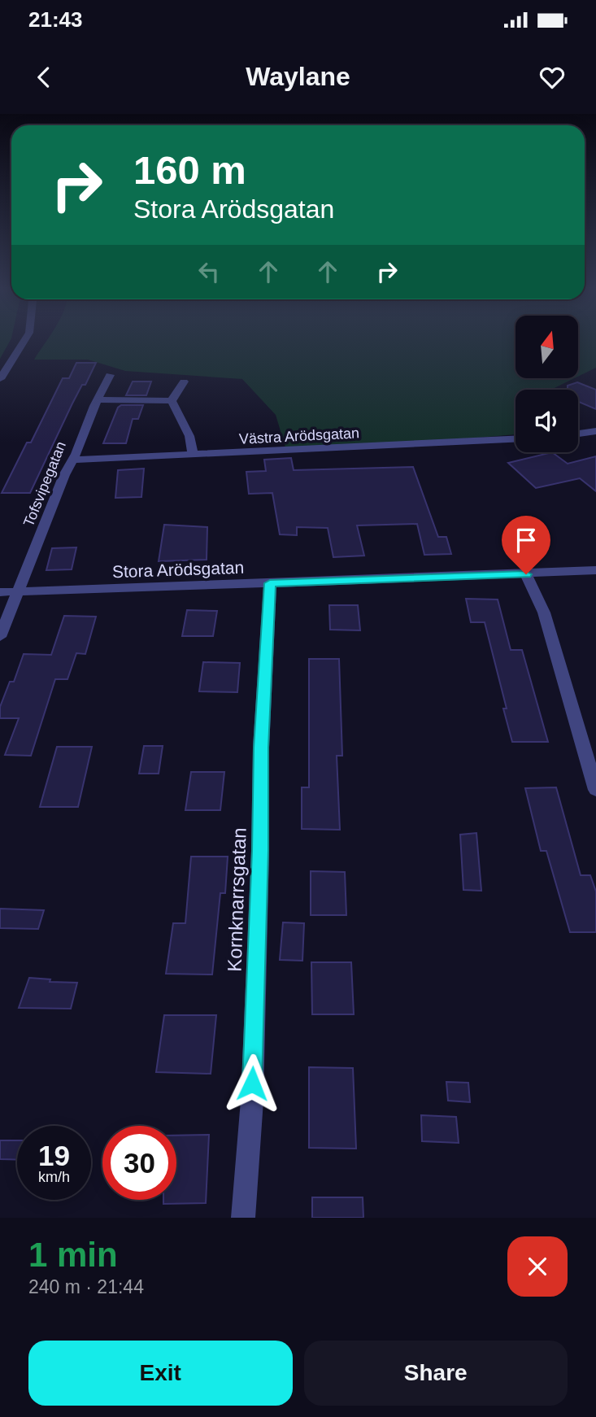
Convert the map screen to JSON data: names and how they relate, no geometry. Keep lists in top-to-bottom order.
{
  "streets": {
    "street": [
      "Västra Arödsgatan",
      "Tofsvipegatan",
      "Stora Arödsgatan",
      "Kornknarrsgatan"
    ]
  },
  "crossings": [
    ["Västra Arödsgatan", "Tofsvipegatan"],
    ["Tofsvipegatan", "Stora Arödsgatan"],
    ["Stora Arödsgatan", "Kornknarrsgatan"]
  ],
  "north": "top",
  "page": {
    "status": "21:43",
    "header": "Waylane",
    "turn": ["160 m", "Stora Arödsgatan"],
    "speed": "19 km/h",
    "limit": "30",
    "heading": ["1 min", "240 m · 21:44"],
    "buttons": ["Exit", "Share"]
  }
}
